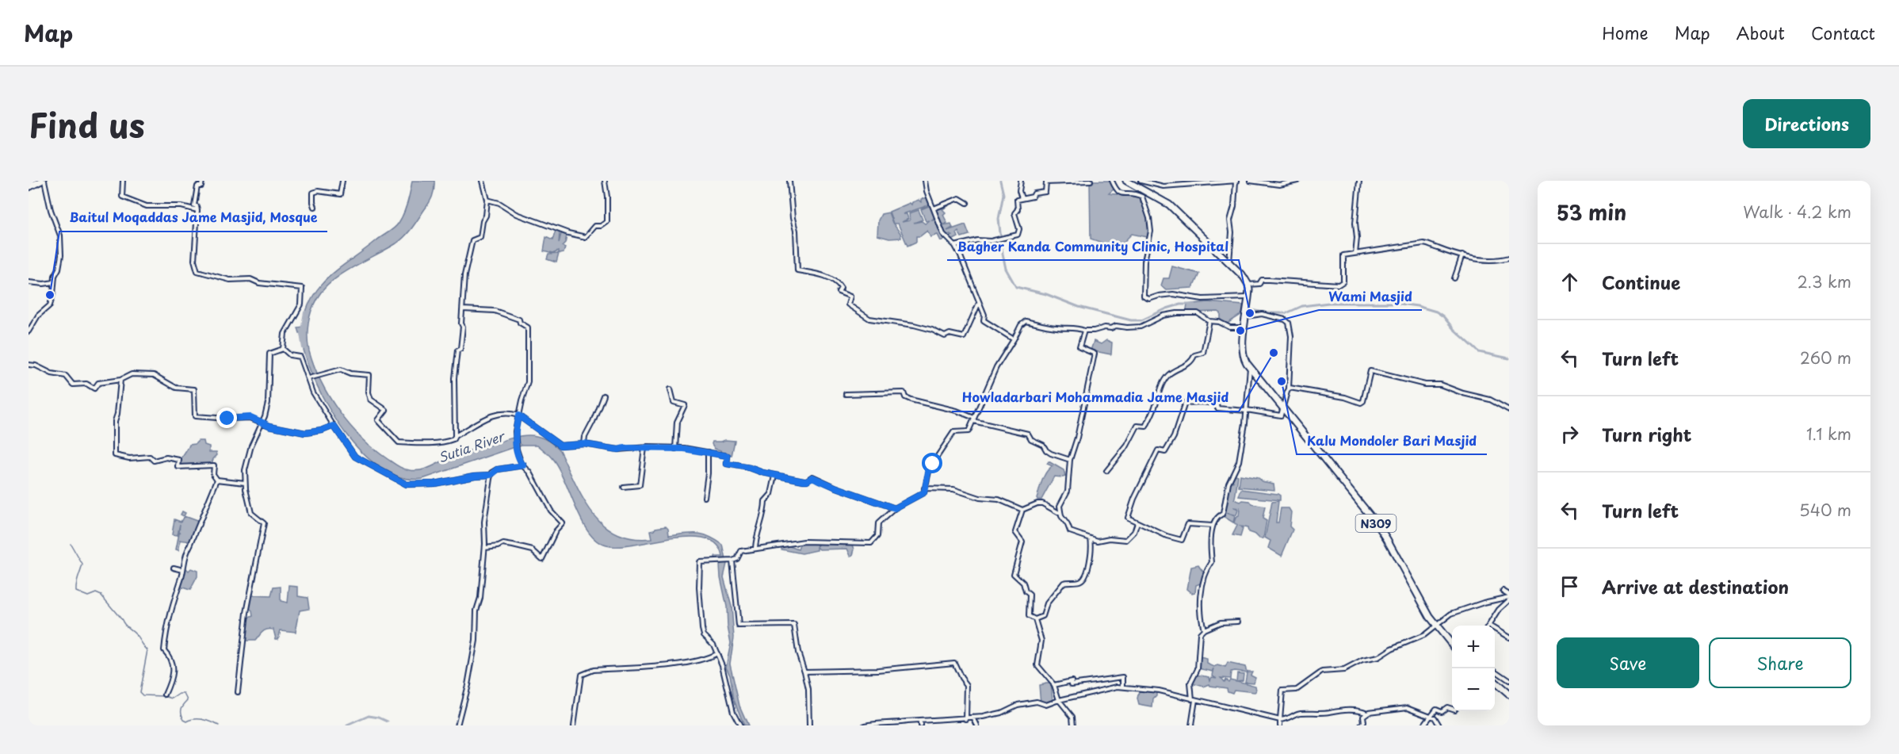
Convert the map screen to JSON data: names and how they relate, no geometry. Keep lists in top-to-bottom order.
{
  "streets": {
    "highway": ["N309"]
  },
  "water": ["Sutia River"],
  "places": [
    "Baitul Moqaddas Jame Masjid, Mosque",
    "Bagher Kanda Community Clinic, Hospital",
    "Wami Masjid",
    "Howladarbari Mohammadia Jame Masjid",
    "Kalu Mondoler Bari Masjid"
  ],
  "page": {
    "header": "Map",
    "nav": [
      "Home",
      "Map",
      "About",
      "Contact"
    ],
    "title": "Find us",
    "buttons": [
      "Directions",
      ["Save", "Share"]
    ],
    "heading": ["53 min", "Walk · 4.2 km"],
    "list": [
      ["Continue", "2.3 km"],
      ["Turn left", "260 m"],
      ["Turn right", "1.1 km"],
      ["Turn left", "540 m"],
      "Arrive at destination"
    ],
    "map_buttons": ["+", "−"]
  }
}
